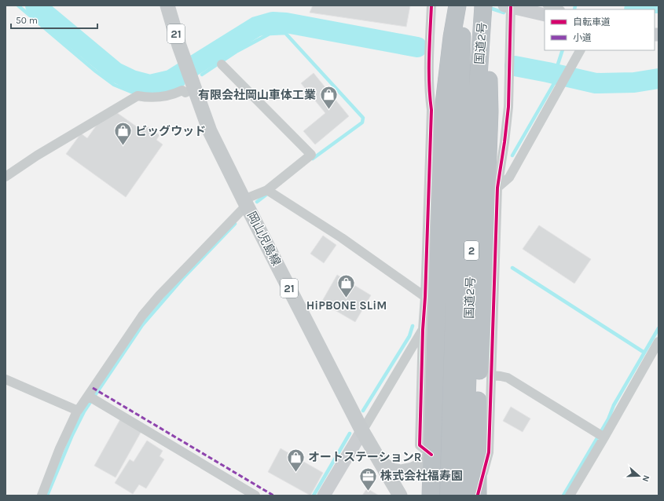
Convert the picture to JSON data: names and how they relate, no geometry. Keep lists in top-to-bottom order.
{
  "streets": {
    "highway": ["国道2号", "2"],
    "main road": ["21", "岡山児島線"]
  },
  "places": {
    "shop": [
      "有限会社岡山車体工業",
      "ビッグウッド",
      "HiPBONE SLiM",
      "オートステーションR"
    ],
    "office": ["株式会社福寿園"]
  },
  "legend": ["自転車道", "小道"],
  "scale_bar": "50 m",
  "north": "right"
}
